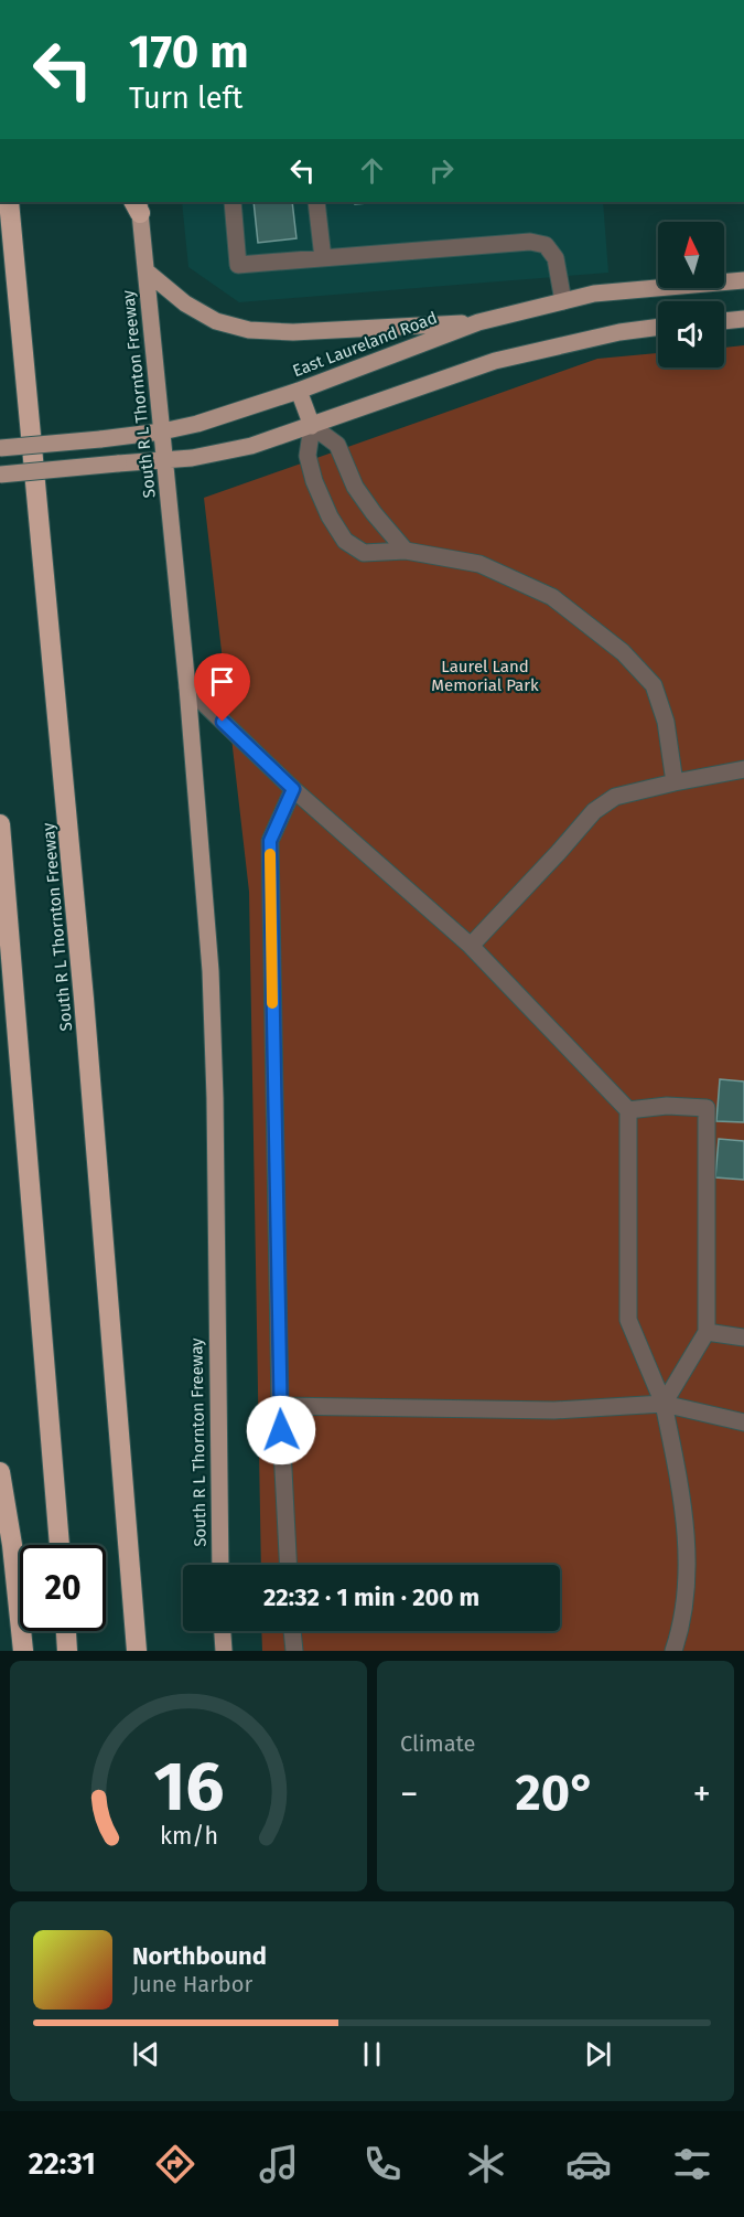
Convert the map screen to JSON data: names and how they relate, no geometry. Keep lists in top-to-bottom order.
{
  "streets": {
    "highway": ["South R L Thornton Freeway"],
    "main road": ["East Laureland Road"]
  },
  "crossings": [
    ["East Laureland Road", "South R L Thornton Freeway"]
  ],
  "parks": ["Laurel Land Memorial Park"],
  "north": "top",
  "page": {
    "turn": ["170 m", "Turn left"],
    "limit": "20",
    "trip": "22:32 · 1 min · 200 m",
    "tile": "Climate",
    "heat": ["−", "20°", "+"],
    "song": ["Northbound", "June Harbor"],
    "tabs": "22:31",
    "gauge": ["16", "km/h"]
  }
}
